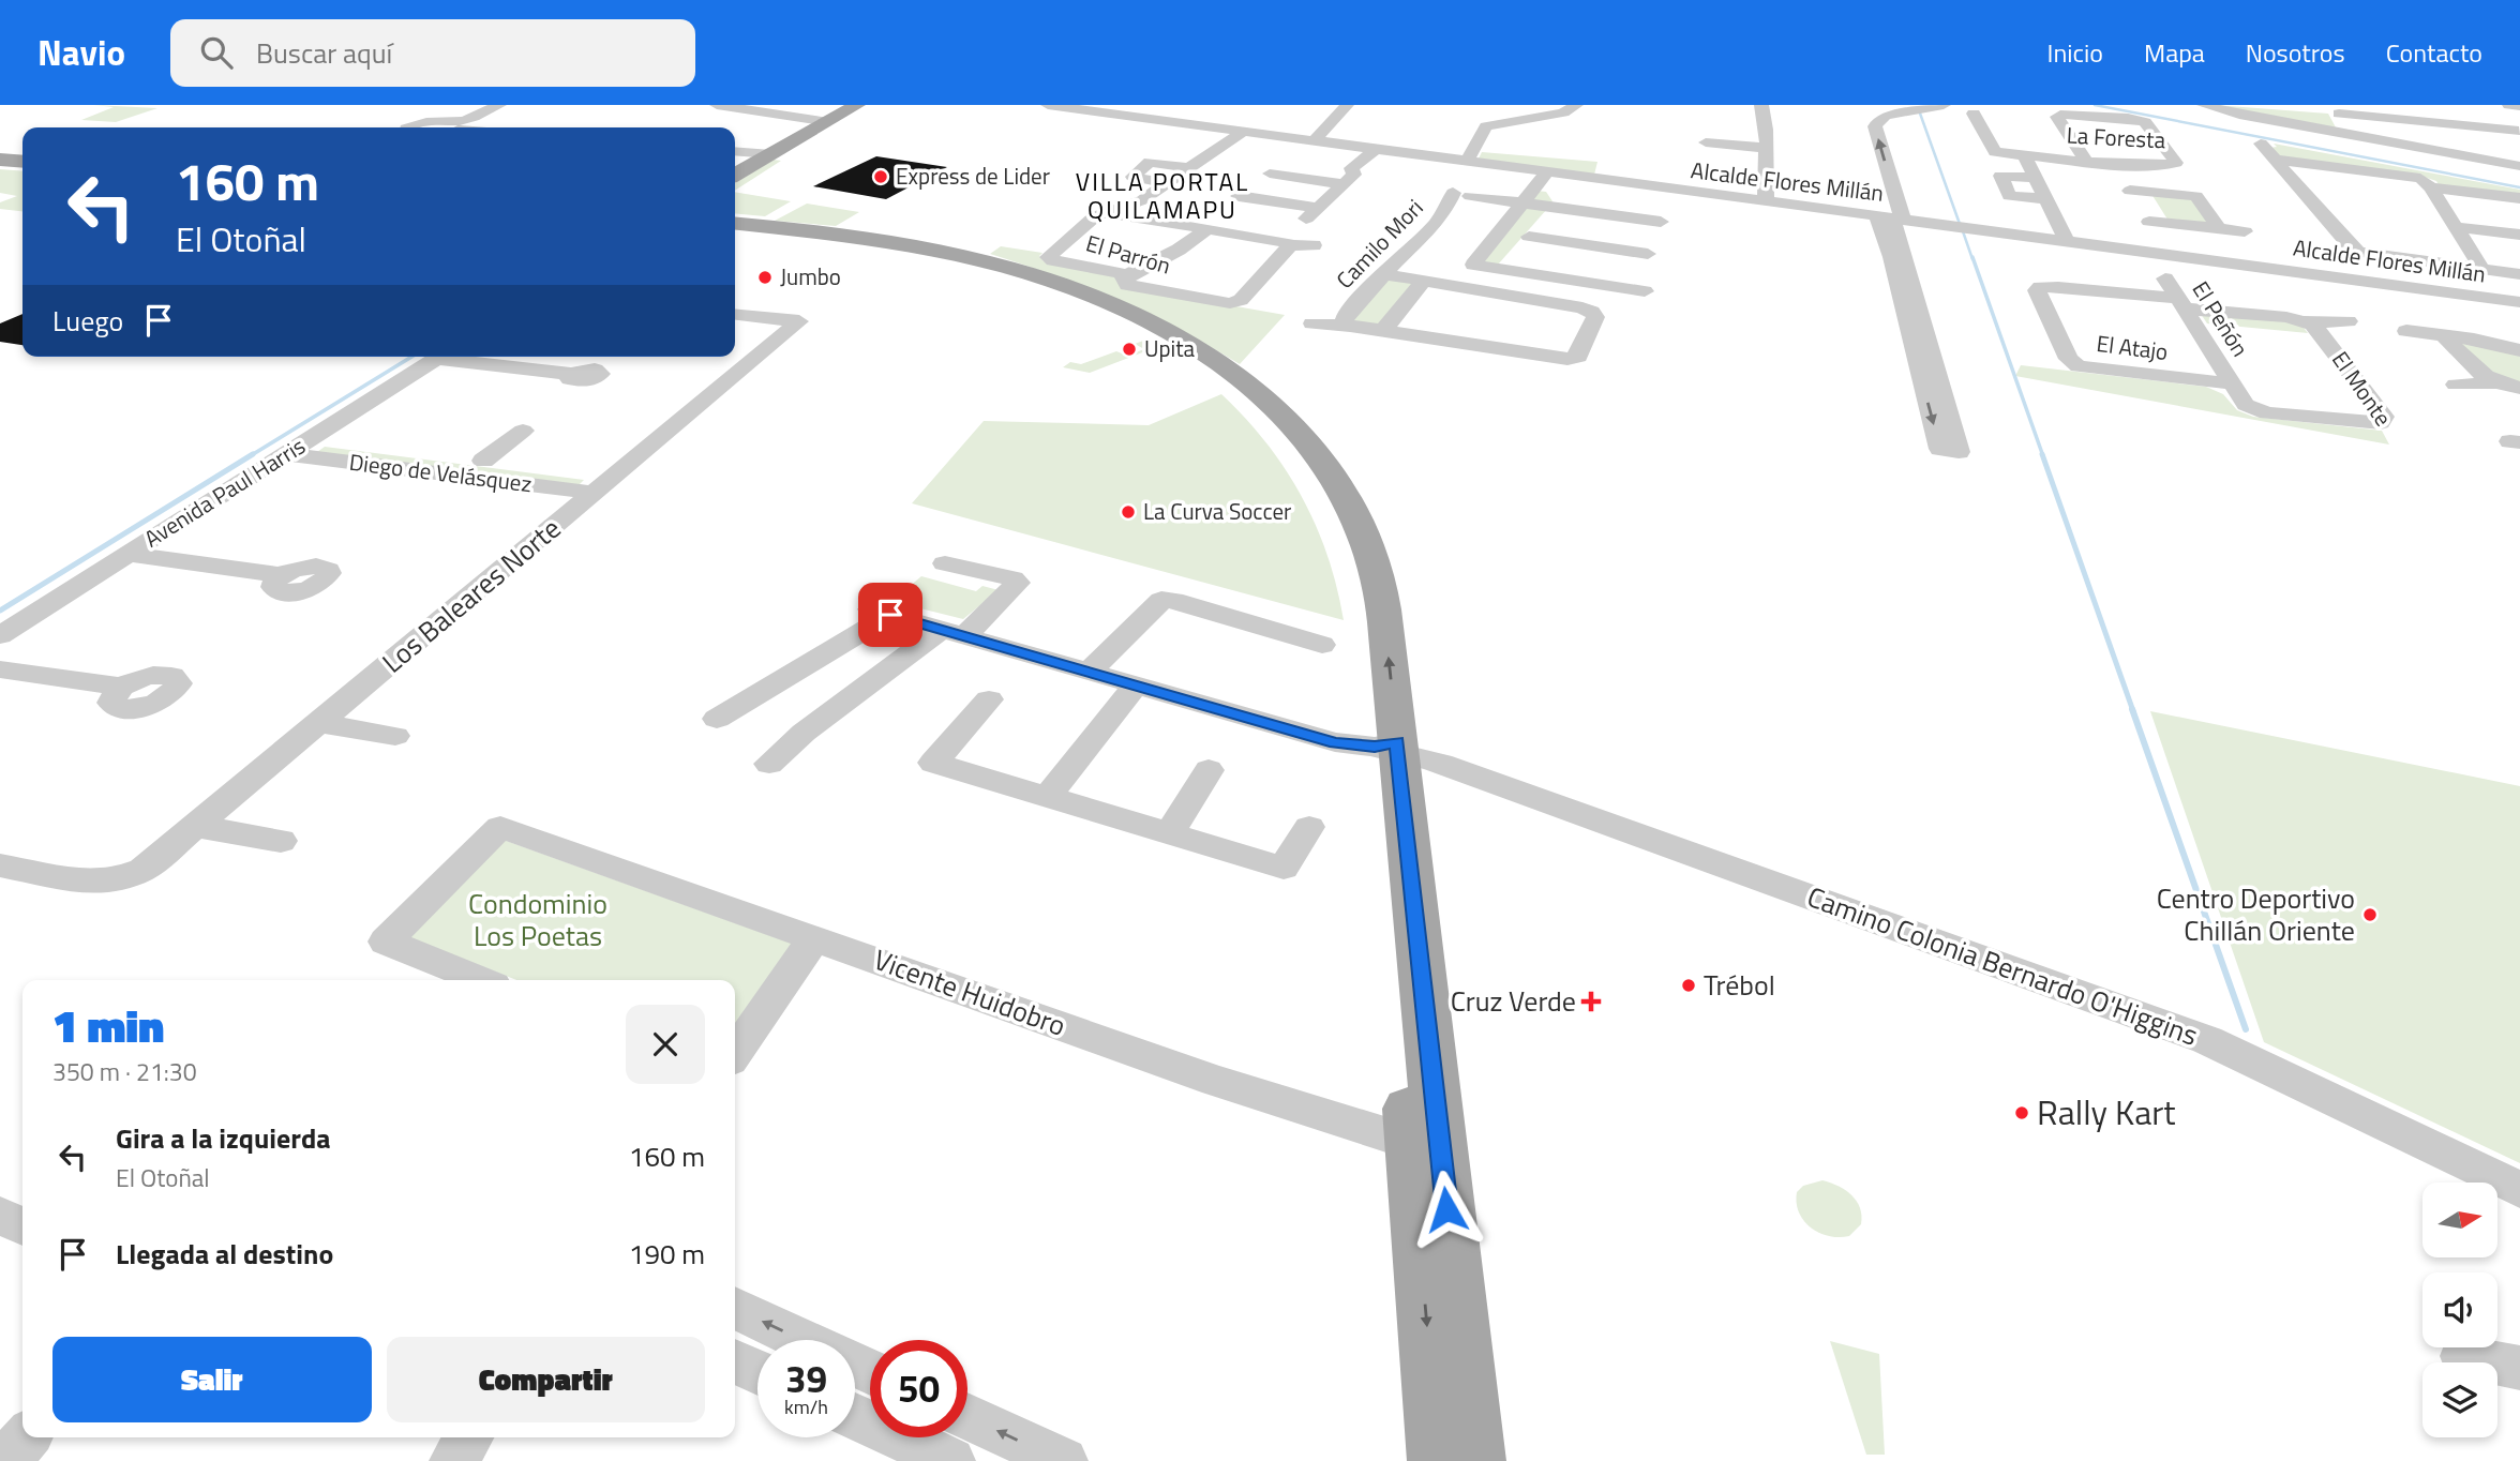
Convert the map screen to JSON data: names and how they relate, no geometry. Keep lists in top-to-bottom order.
{
  "streets": {
    "street": [
      "La Foresta",
      "Alcalde Flores Millán",
      "Camilo Mori",
      "El Parrón",
      "El Peñón",
      "El Atajo",
      "El Monte",
      "Diego de Velásquez",
      "Avenida Paul Harris",
      "Los Baleares Norte",
      "Camino Colonia Bernardo O'Higgins",
      "Vicente Huidobro"
    ]
  },
  "crossings": [
    ["Alcalde Flores Millán", "Camilo Mori"],
    ["Alcalde Flores Millán", "El Peñón"],
    ["El Peñón", "El Atajo"],
    ["El Peñón", "El Monte"],
    ["El Atajo", "El Monte"],
    ["Diego de Velásquez", "Avenida Paul Harris"],
    ["Diego de Velásquez", "Los Baleares Norte"]
  ],
  "districts": ["VILLA PORTAL QUILAMAPU"],
  "parks": ["Condominio Los Poetas"],
  "places": {
    "other": [
      "Express de Lider",
      "Jumbo",
      "Upita",
      "La Curva Soccer",
      "Centro Deportivo Chillán Oriente",
      "Trébol",
      "Rally Kart"
    ],
    "health": ["Cruz Verde"]
  },
  "north": "right",
  "page": {
    "header": "Navio",
    "search": "Buscar aquí",
    "nav": [
      "Inicio",
      "Mapa",
      "Nosotros",
      "Contacto"
    ],
    "turn": ["160 m", "El Otoñal"],
    "then": "Luego",
    "heading": ["1 min", "350 m · 21:30"],
    "list": [
      {
        "name": "Gira a la izquierda",
        "note": "El Otoñal",
        "value": "160 m"
      },
      {
        "name": "Llegada al destino",
        "value": "190 m"
      }
    ],
    "buttons": ["Salir", "Compartir"],
    "speed": "39 km/h",
    "limit": "50"
  }
}
